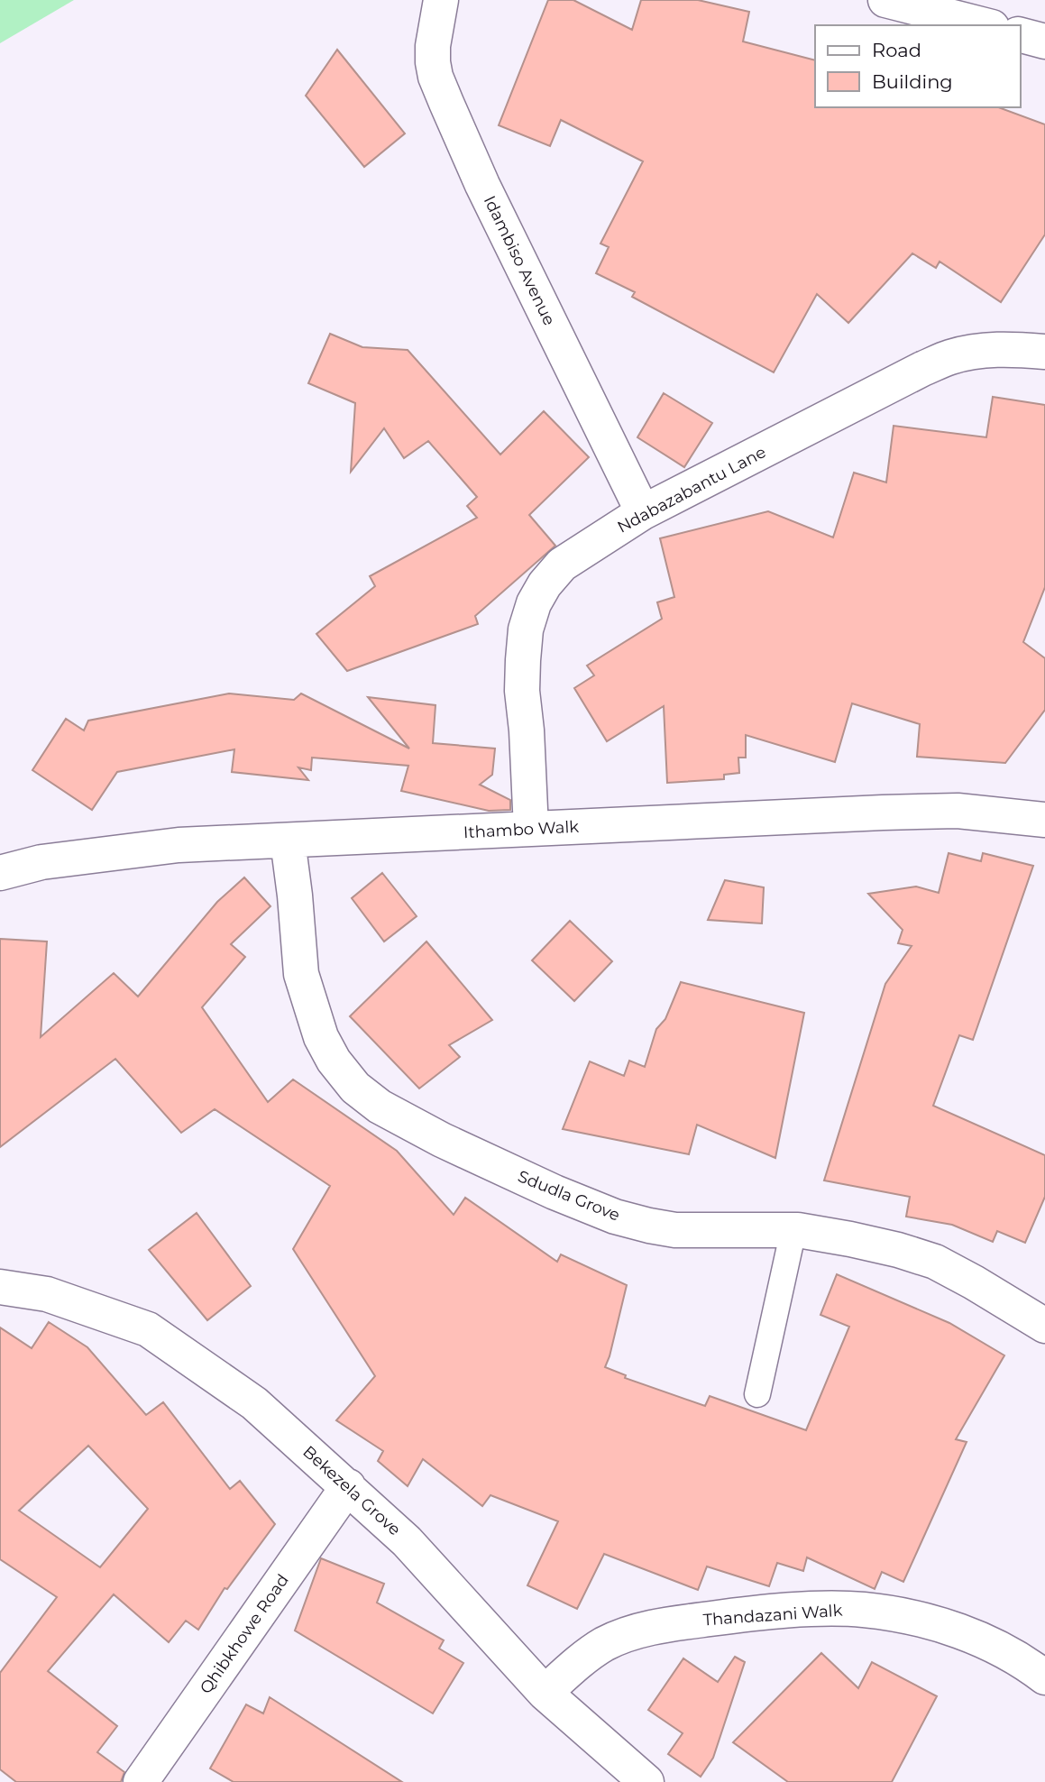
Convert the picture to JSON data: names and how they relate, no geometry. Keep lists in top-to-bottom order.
{
  "streets": {
    "street": [
      "Idambiso Avenue",
      "Ndabazabantu Lane",
      "Ithambo Walk",
      "Sdudla Grove",
      "Bekezela Grove",
      "Thandazani Walk",
      "Qhibkhowe Road"
    ]
  },
  "crossings": [
    ["Idambiso Avenue", "Ndabazabantu Lane"],
    ["Ndabazabantu Lane", "Ithambo Walk"],
    ["Ithambo Walk", "Sdudla Grove"],
    ["Bekezela Grove", "Thandazani Walk"],
    ["Bekezela Grove", "Qhibkhowe Road"]
  ],
  "legend": ["Road", "Building"]
}
